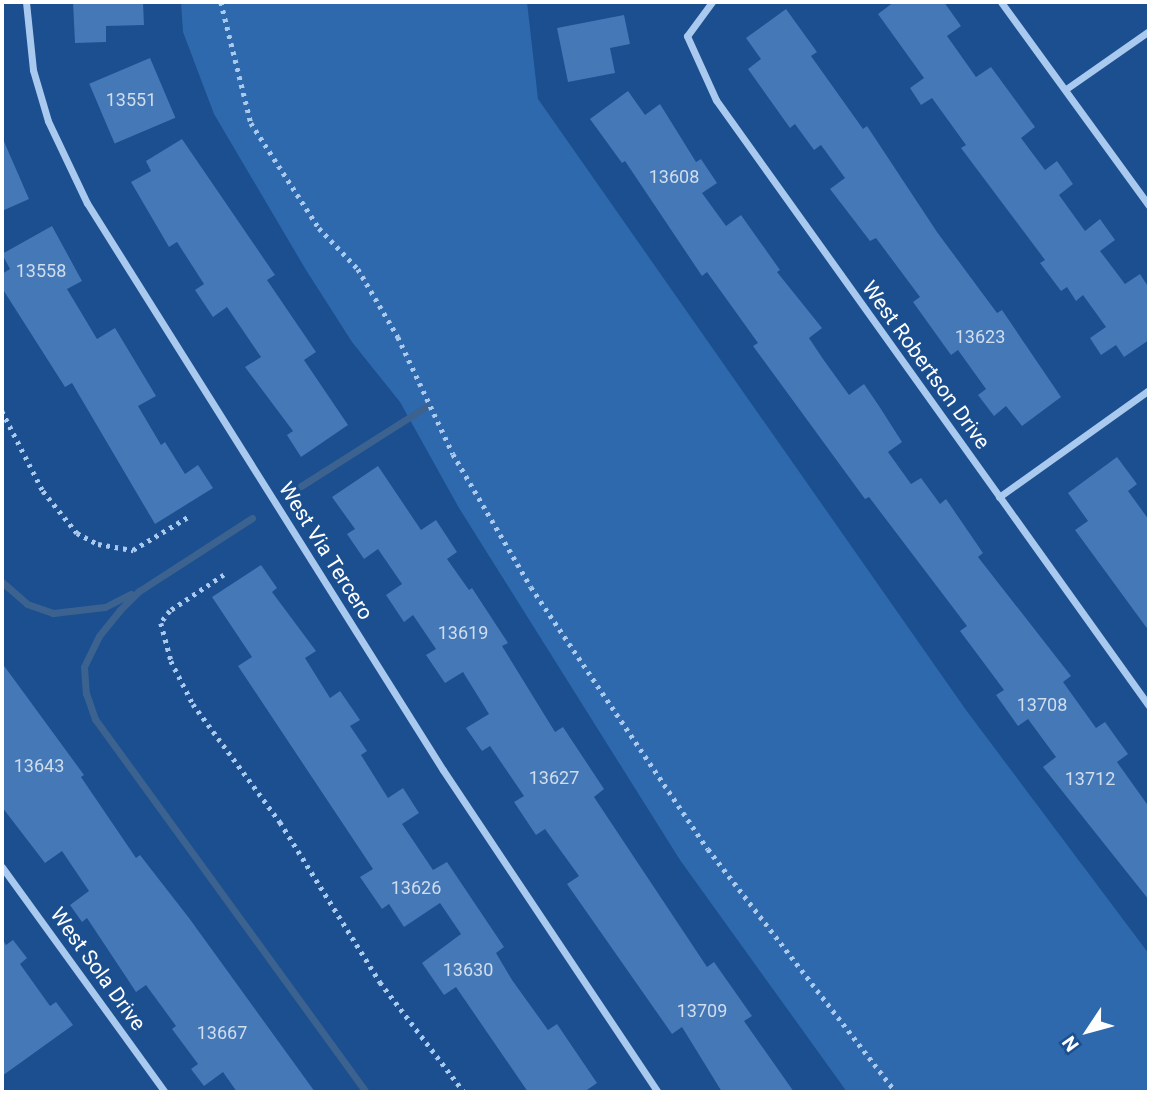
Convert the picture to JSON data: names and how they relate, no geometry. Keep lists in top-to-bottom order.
{
  "streets": {
    "street": ["West Robertson Drive", "West Via Tercero", "West Sola Drive"]
  },
  "house_numbers": [
    "13551",
    "13608",
    "13558",
    "13623",
    "13619",
    "13708",
    "13643",
    "13627",
    "13712",
    "13626",
    "13630",
    "13709",
    "13667"
  ],
  "north": "bottom left"
}
